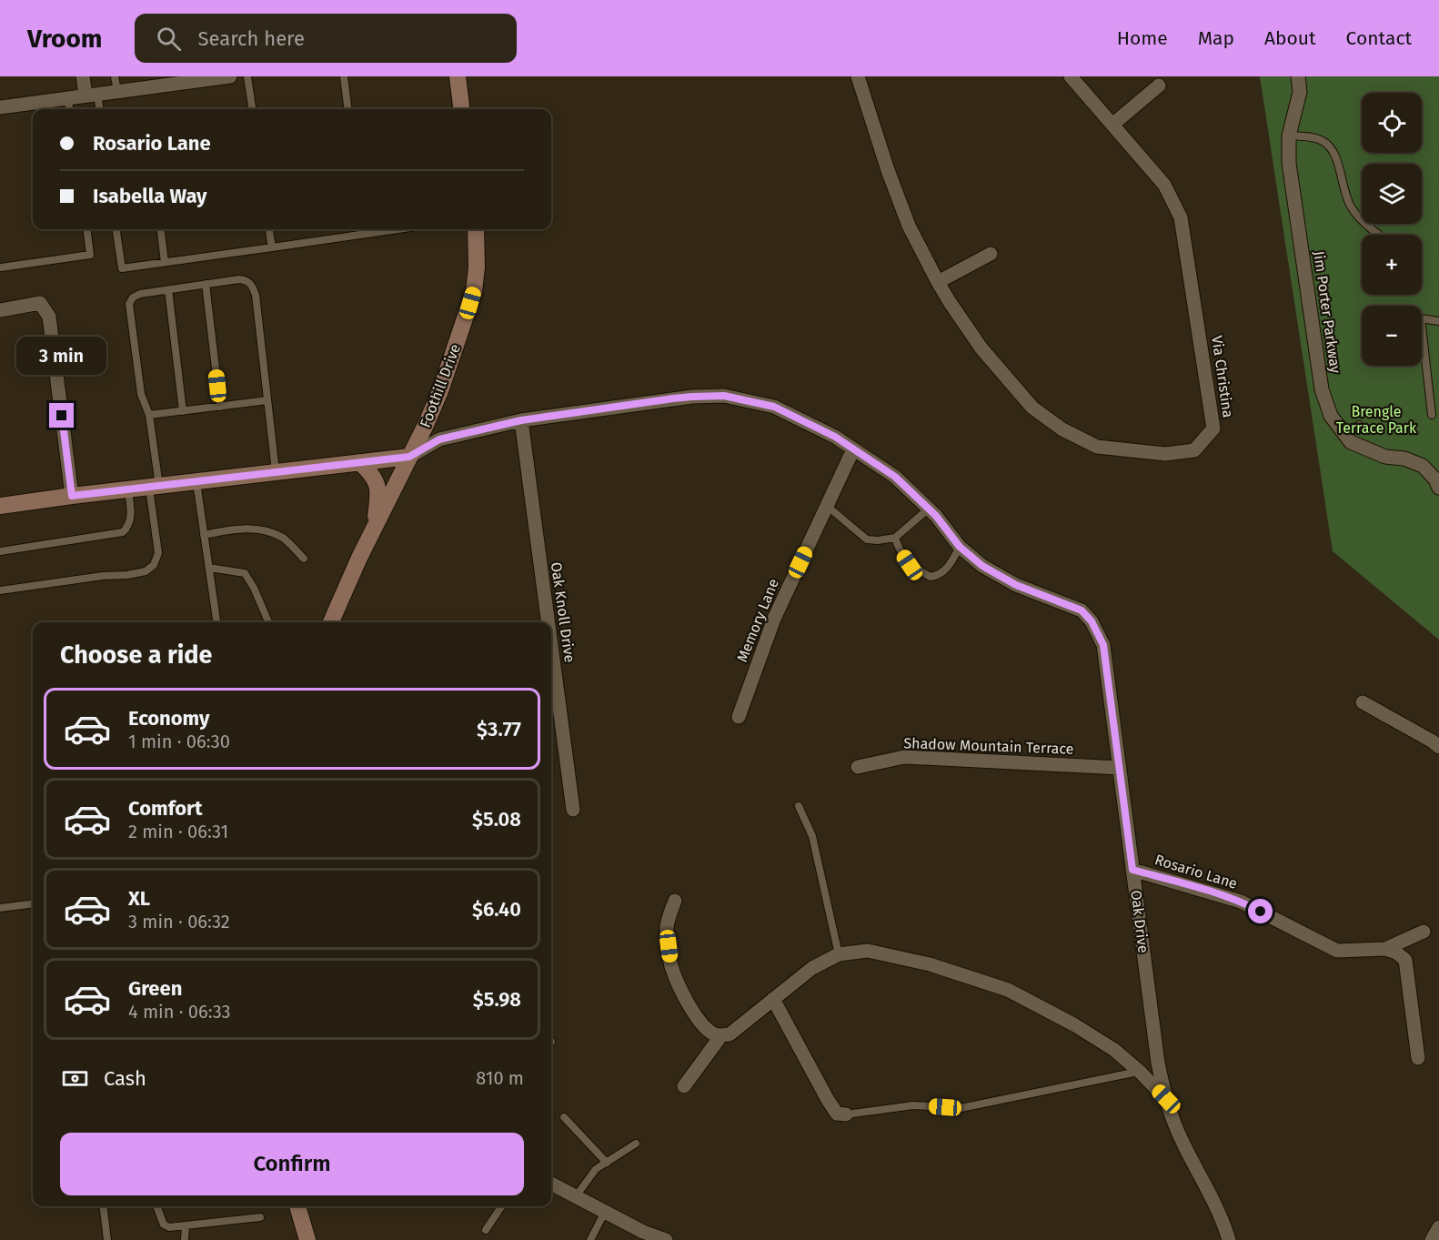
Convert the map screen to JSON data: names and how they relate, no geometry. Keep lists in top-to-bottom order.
{
  "streets": {
    "street": [
      "Jim Porter Parkway",
      "Via Christina",
      "Foothill Drive",
      "Oak Knoll Drive",
      "Memory Lane",
      "Shadow Mountain Terrace",
      "Rosario Lane",
      "Oak Drive"
    ]
  },
  "crossings": [
    ["Foothill Drive", "Oak Drive"],
    ["Oak Knoll Drive", "Oak Drive"],
    ["Memory Lane", "Oak Drive"],
    ["Shadow Mountain Terrace", "Oak Drive"],
    ["Rosario Lane", "Oak Drive"]
  ],
  "parks": ["Brengle Terrace Park"],
  "page": {
    "header": "Vroom",
    "search": "Search here",
    "nav": [
      "Home",
      "Map",
      "About",
      "Contact"
    ],
    "map_buttons": ["+", "−"],
    "banner": ["Rosario Lane", "Isabella Way"],
    "bubble": "3 min",
    "heading": "Choose a ride",
    "list": [
      {
        "name": "Economy",
        "note": "1 min · 06:30",
        "value": "$3.77"
      },
      {
        "name": "Comfort",
        "note": "2 min · 06:31",
        "value": "$5.08"
      },
      {
        "name": "XL",
        "note": "3 min · 06:32",
        "value": "$6.40"
      },
      {
        "name": "Green",
        "note": "4 min · 06:33",
        "value": "$5.98"
      }
    ],
    "pay": ["Cash", "810 m"],
    "buttons": "Confirm"
  }
}
